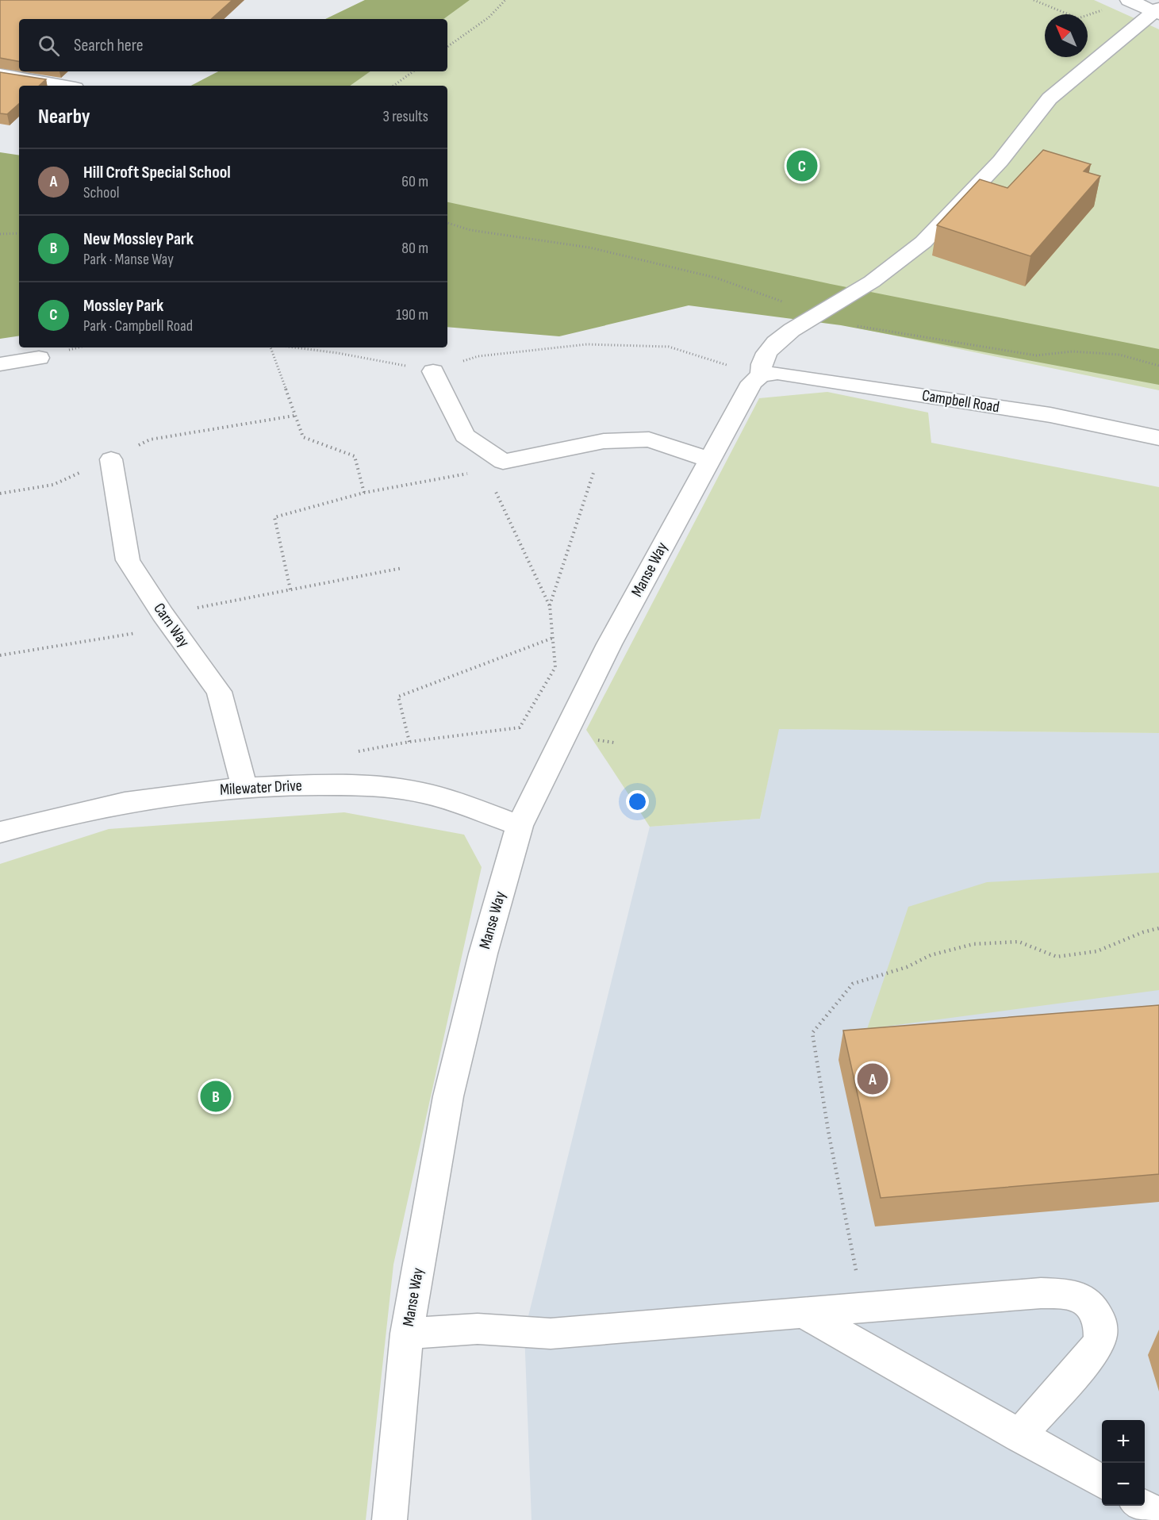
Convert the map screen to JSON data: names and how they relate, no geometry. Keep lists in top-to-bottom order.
{
  "streets": {
    "street": [
      "Campbell Road",
      "Manse Way",
      "Carn Way",
      "Milewater Drive"
    ]
  },
  "crossings": [
    ["Campbell Road", "Manse Way"],
    ["Manse Way", "Milewater Drive"],
    ["Carn Way", "Milewater Drive"]
  ],
  "north": "top left",
  "page": {
    "search": "Search here",
    "heading": ["Nearby", "3 results"],
    "list": [
      {
        "mark": "A",
        "name": "Hill Croft Special School",
        "note": "School",
        "value": "60 m"
      },
      {
        "mark": "B",
        "name": "New Mossley Park",
        "note": "Park · Manse Way",
        "value": "80 m"
      },
      {
        "mark": "C",
        "name": "Mossley Park",
        "note": "Park · Campbell Road",
        "value": "190 m"
      }
    ],
    "pins": ["C", "A", "B"],
    "map_buttons": ["+", "−"]
  }
}
